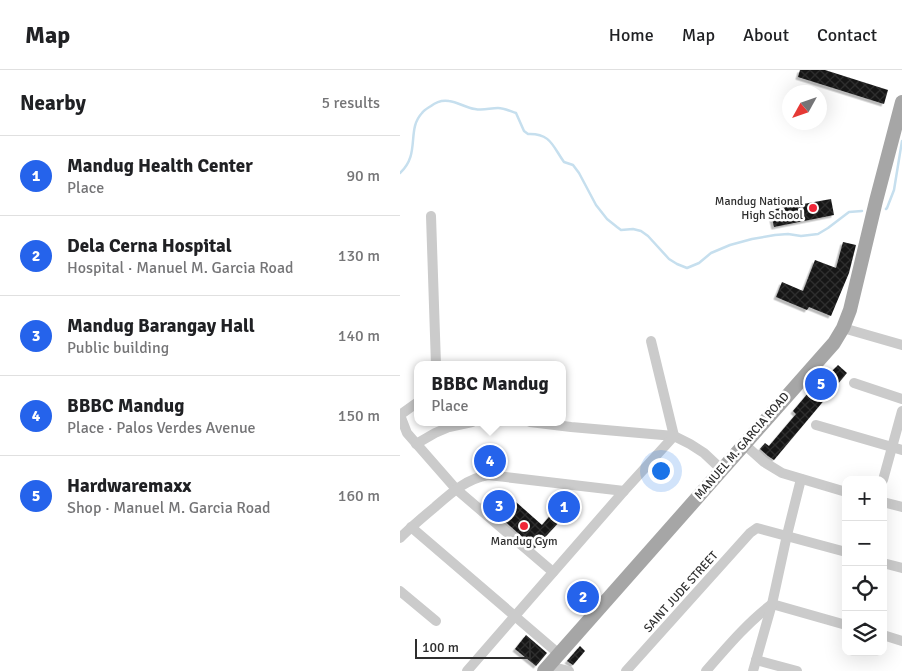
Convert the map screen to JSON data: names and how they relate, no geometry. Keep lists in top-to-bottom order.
{
  "streets": {
    "main road": ["MANUEL M. GARCIA ROAD"],
    "street": ["SAINT JUDE STREET"]
  },
  "places": ["Mandug National High School", "Mandug Gym"],
  "scale_bar": "100 m",
  "north": "bottom left",
  "page": {
    "header": "Map",
    "nav": [
      "Home",
      "Map",
      "About",
      "Contact"
    ],
    "heading": ["Nearby", "5 results"],
    "list": [
      {
        "mark": "1",
        "name": "Mandug Health Center",
        "note": "Place",
        "value": "90 m"
      },
      {
        "mark": "2",
        "name": "Dela Cerna Hospital",
        "note": "Hospital · Manuel M. Garcia Road",
        "value": "130 m"
      },
      {
        "mark": "3",
        "name": "Mandug Barangay Hall",
        "note": "Public building",
        "value": "140 m"
      },
      {
        "mark": "4",
        "name": "BBBC Mandug",
        "note": "Place · Palos Verdes Avenue",
        "value": "150 m"
      },
      {
        "mark": "5",
        "name": "Hardwaremaxx",
        "note": "Shop · Manuel M. Garcia Road",
        "value": "160 m"
      }
    ],
    "popup": ["BBBC Mandug", "Place"],
    "pins": [
      "5",
      "4",
      "3",
      "1",
      "2"
    ],
    "map_buttons": ["+", "−"],
    "scale": "100 m"
  }
}
